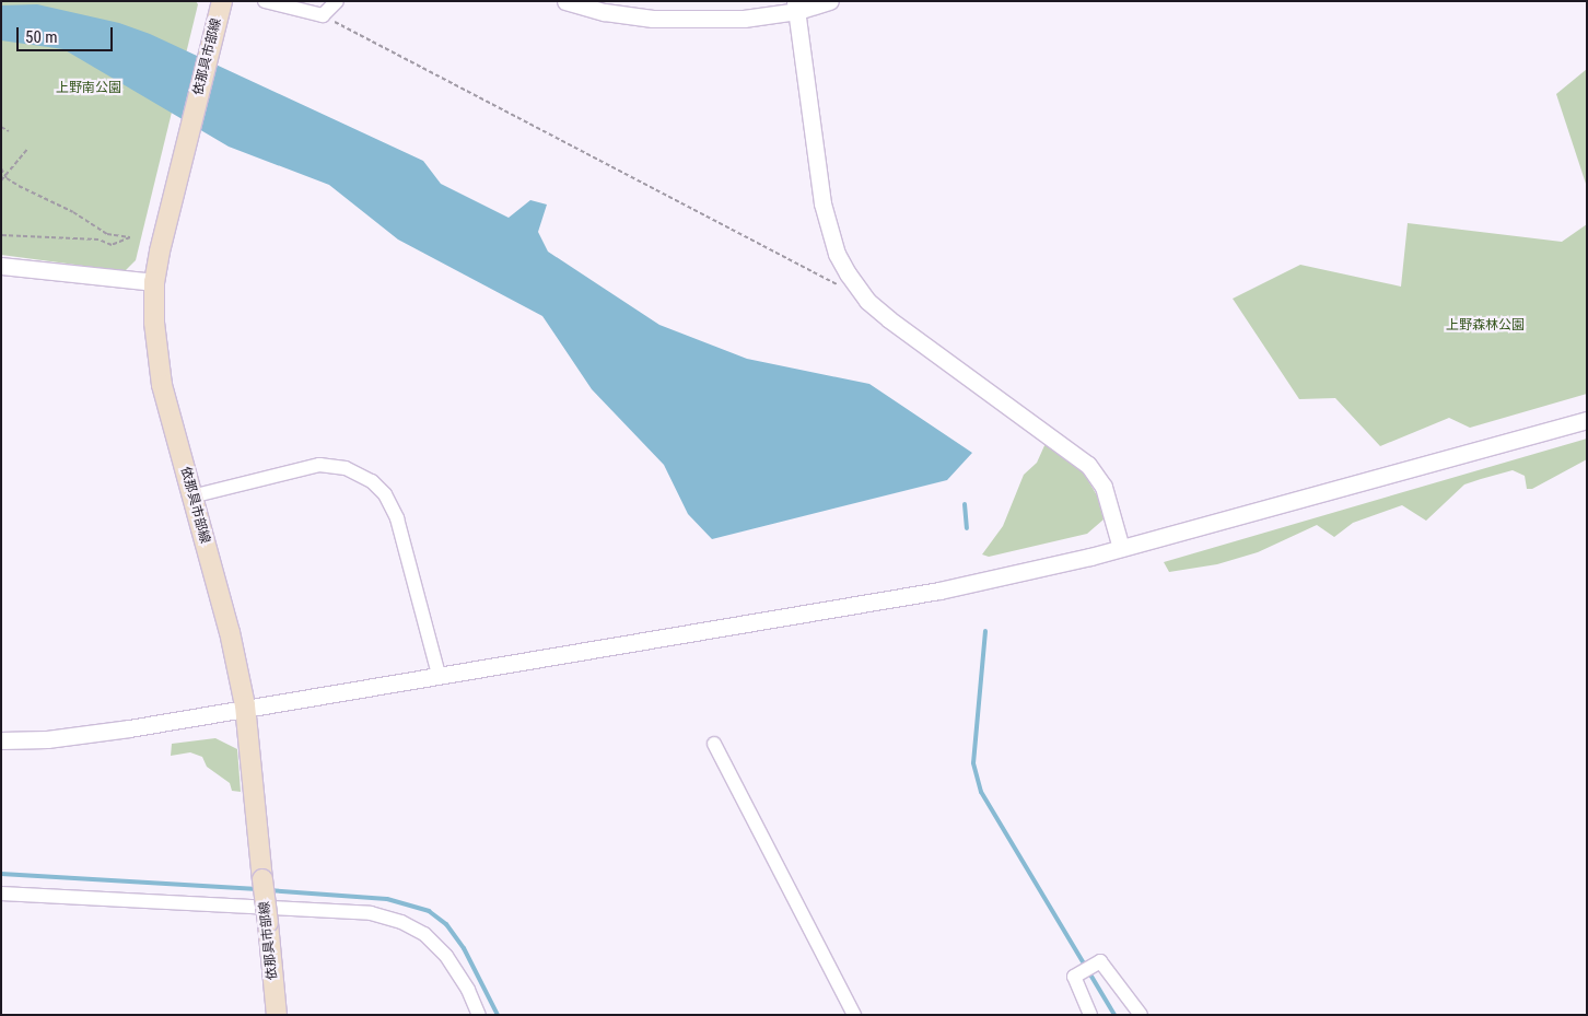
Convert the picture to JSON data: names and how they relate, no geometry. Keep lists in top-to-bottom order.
{
  "streets": {
    "main road": ["依那具市部線"]
  },
  "parks": ["上野南公園", "上野森林公園"],
  "scale_bar": "50 m"
}
